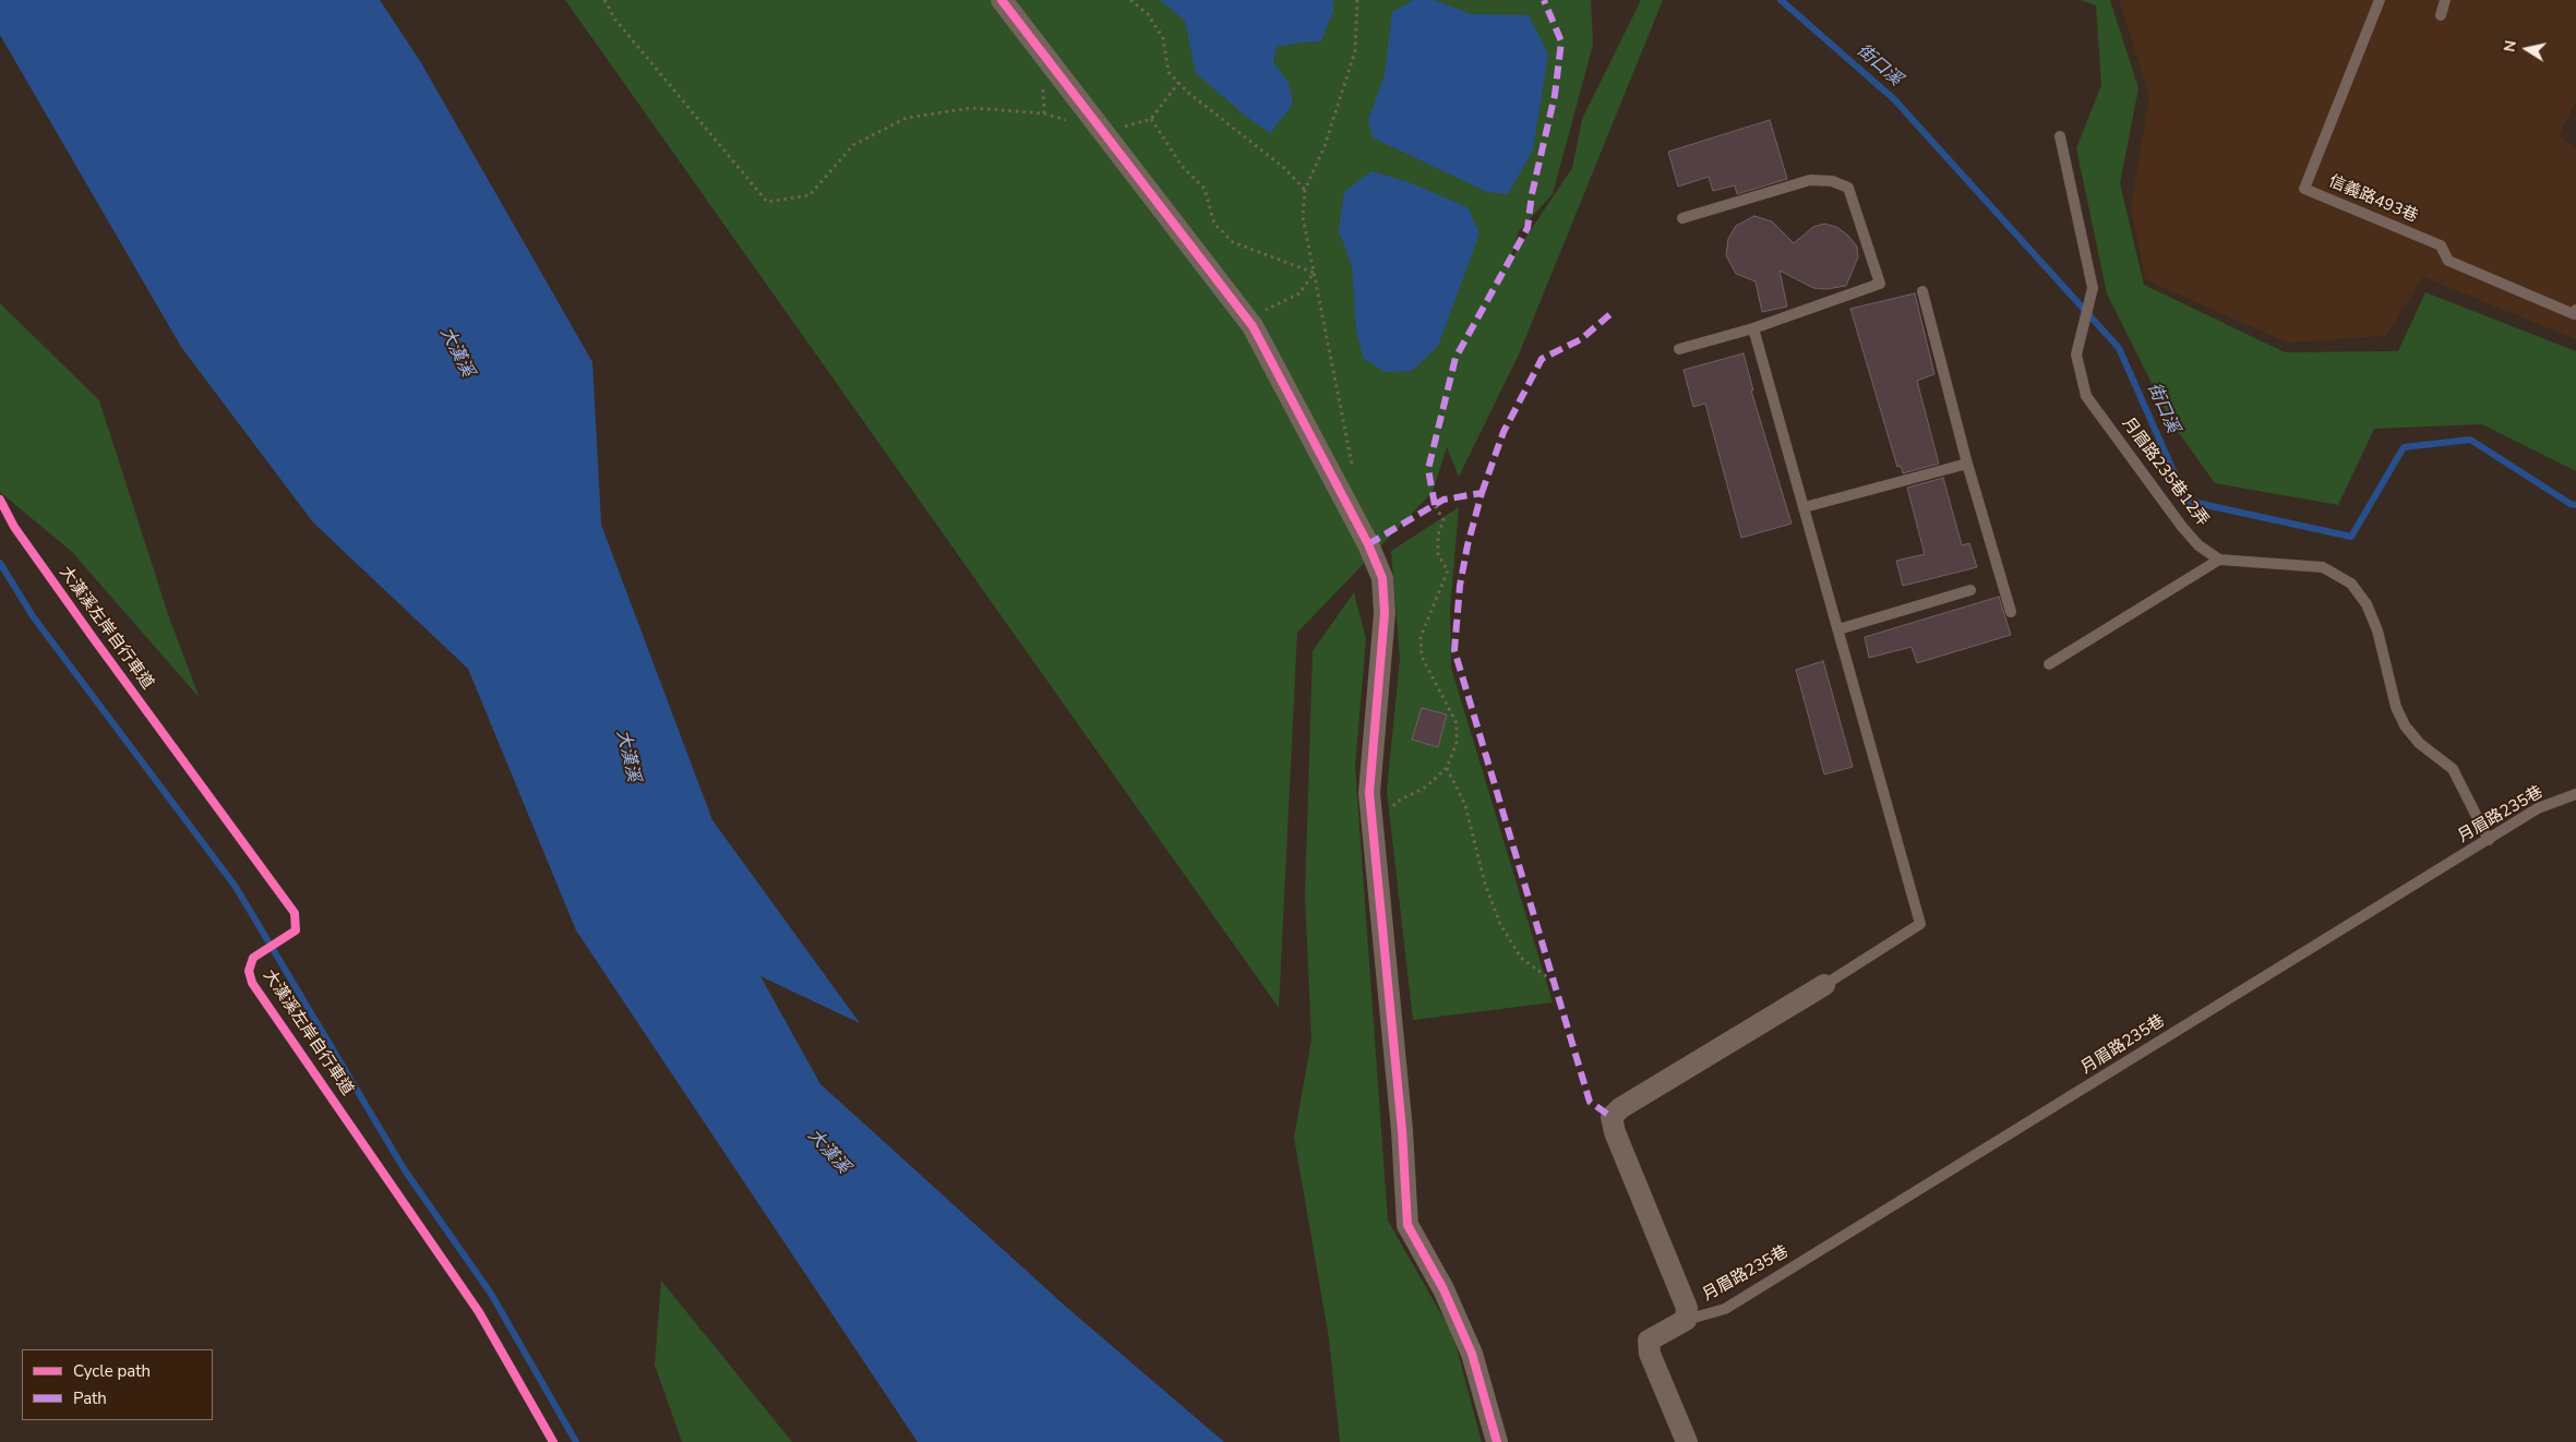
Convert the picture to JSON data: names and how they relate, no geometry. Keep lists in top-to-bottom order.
{
  "streets": {
    "lane": ["信義路493巷", "月眉路235巷12弄", "月眉路235巷"],
    "cycle path": ["大漢溪左岸自行車道"]
  },
  "water": ["街口溪", "大漢溪"],
  "legend": ["Cycle path", "Path"],
  "north": "left"
}
